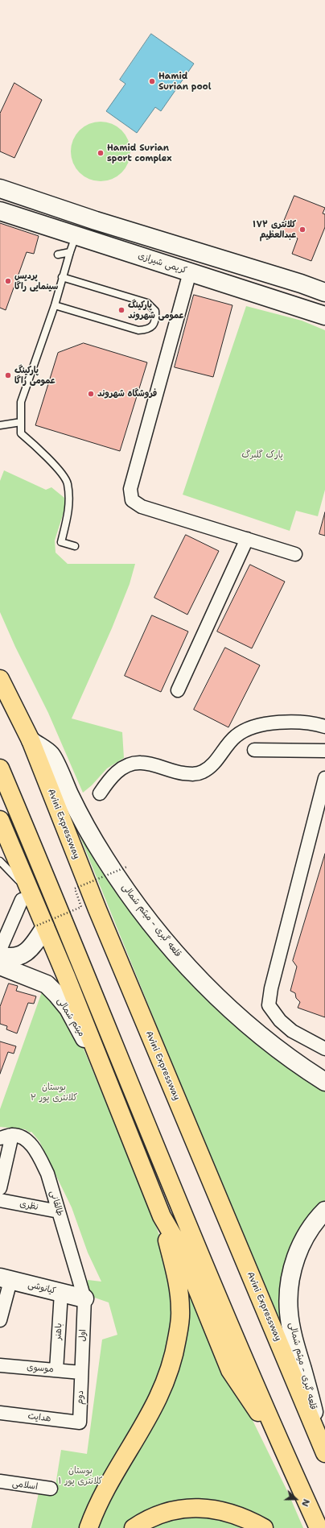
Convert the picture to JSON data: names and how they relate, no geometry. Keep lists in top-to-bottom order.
{
  "streets": {
    "highway": ["Avini Expressway"],
    "main road": [
      "کریمی شیرازی",
      "قلعه گبری - میثم شمالی",
      "میثم شمالی",
      "کیانوشی"
    ],
    "street": [
      "طالقانی",
      "نظری",
      "باهنر",
      "اول",
      "موسوی",
      "دوم",
      "هدایت",
      "اسلامی"
    ]
  },
  "crossings": [
    ["Avini Expressway", "قلعه گبری - میثم شمالی"],
    ["طالقانی", "نظری"],
    ["طالقانی", "کیانوشی"],
    ["طالقانی", "اول"],
    ["کیانوشی", "باهنر"],
    ["کیانوشی", "اول"],
    ["باهنر", "موسوی"],
    ["اول", "موسوی"],
    ["اول", "دوم"],
    ["موسوی", "دوم"],
    ["دوم", "هدایت"]
  ],
  "parks": ["پارک گلبرگ", "بوستان کلانتری پور ۲", "بوستان کلانتری پور ۱"],
  "places": [
    "Hamid Surian pool",
    "Hamid Surian sport complex",
    "کلانتری ۱۷۲ عبدالعظیم",
    "پردیس سینمایی راگا",
    "پارکینگ عمومی شهروند",
    "پارکینگ عمومی راگا",
    "فروشگاه شهروند"
  ],
  "north": "right"
}
